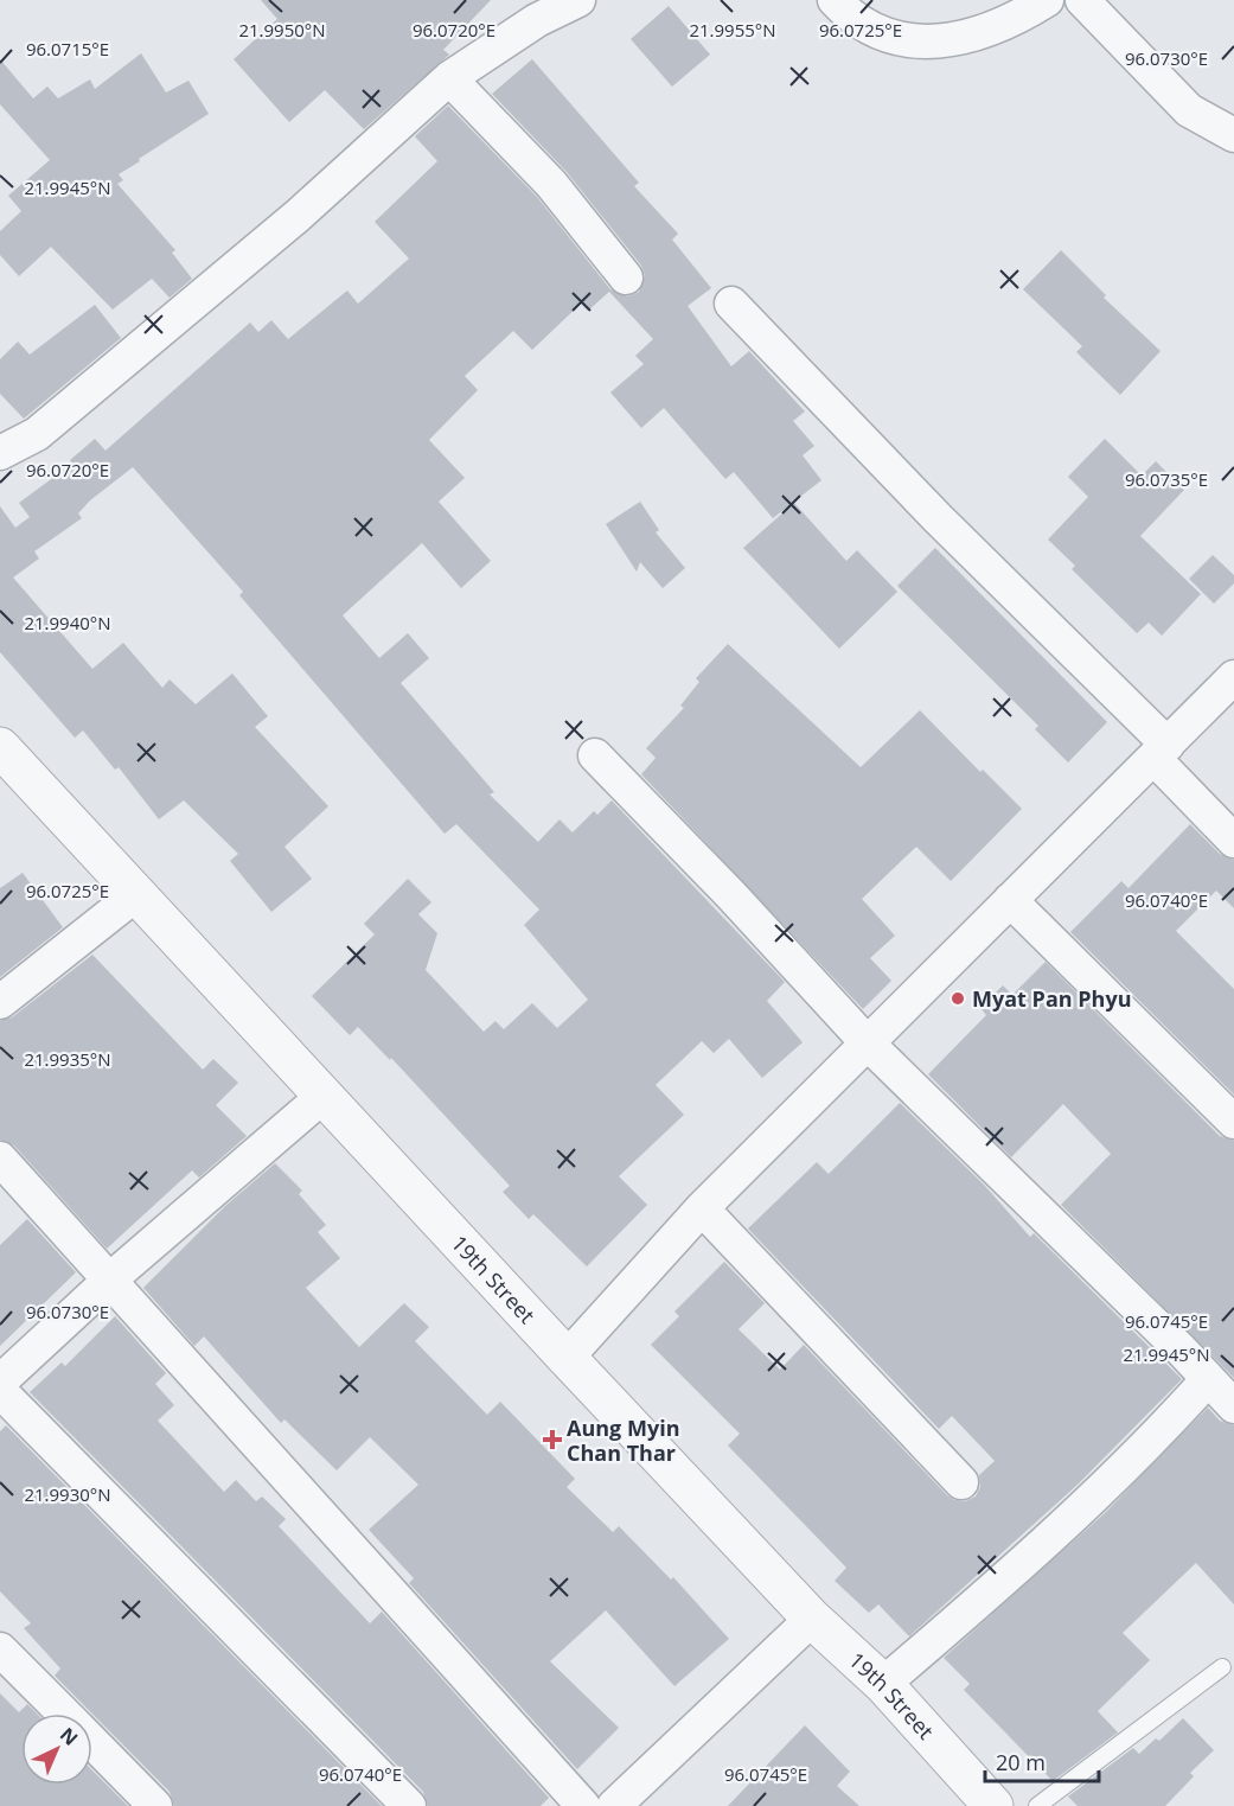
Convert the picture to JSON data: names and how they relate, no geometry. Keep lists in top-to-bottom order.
{
  "streets": {
    "street": ["19th Street"]
  },
  "places": {
    "other": ["Myat Pan Phyu"],
    "health": ["Aung Myin Chan Thar"]
  },
  "scale_bar": "20 m",
  "north": "top right",
  "coordinates": [
    "21.9950°N",
    "21.9955°N",
    "96.0720°E",
    "96.0725°E",
    "96.0715°E",
    "96.0730°E",
    "21.9945°N",
    "96.0735°E",
    "21.9940°N",
    "96.0740°E",
    "21.9935°N",
    "96.0745°E",
    "21.9930°N"
  ]
}
